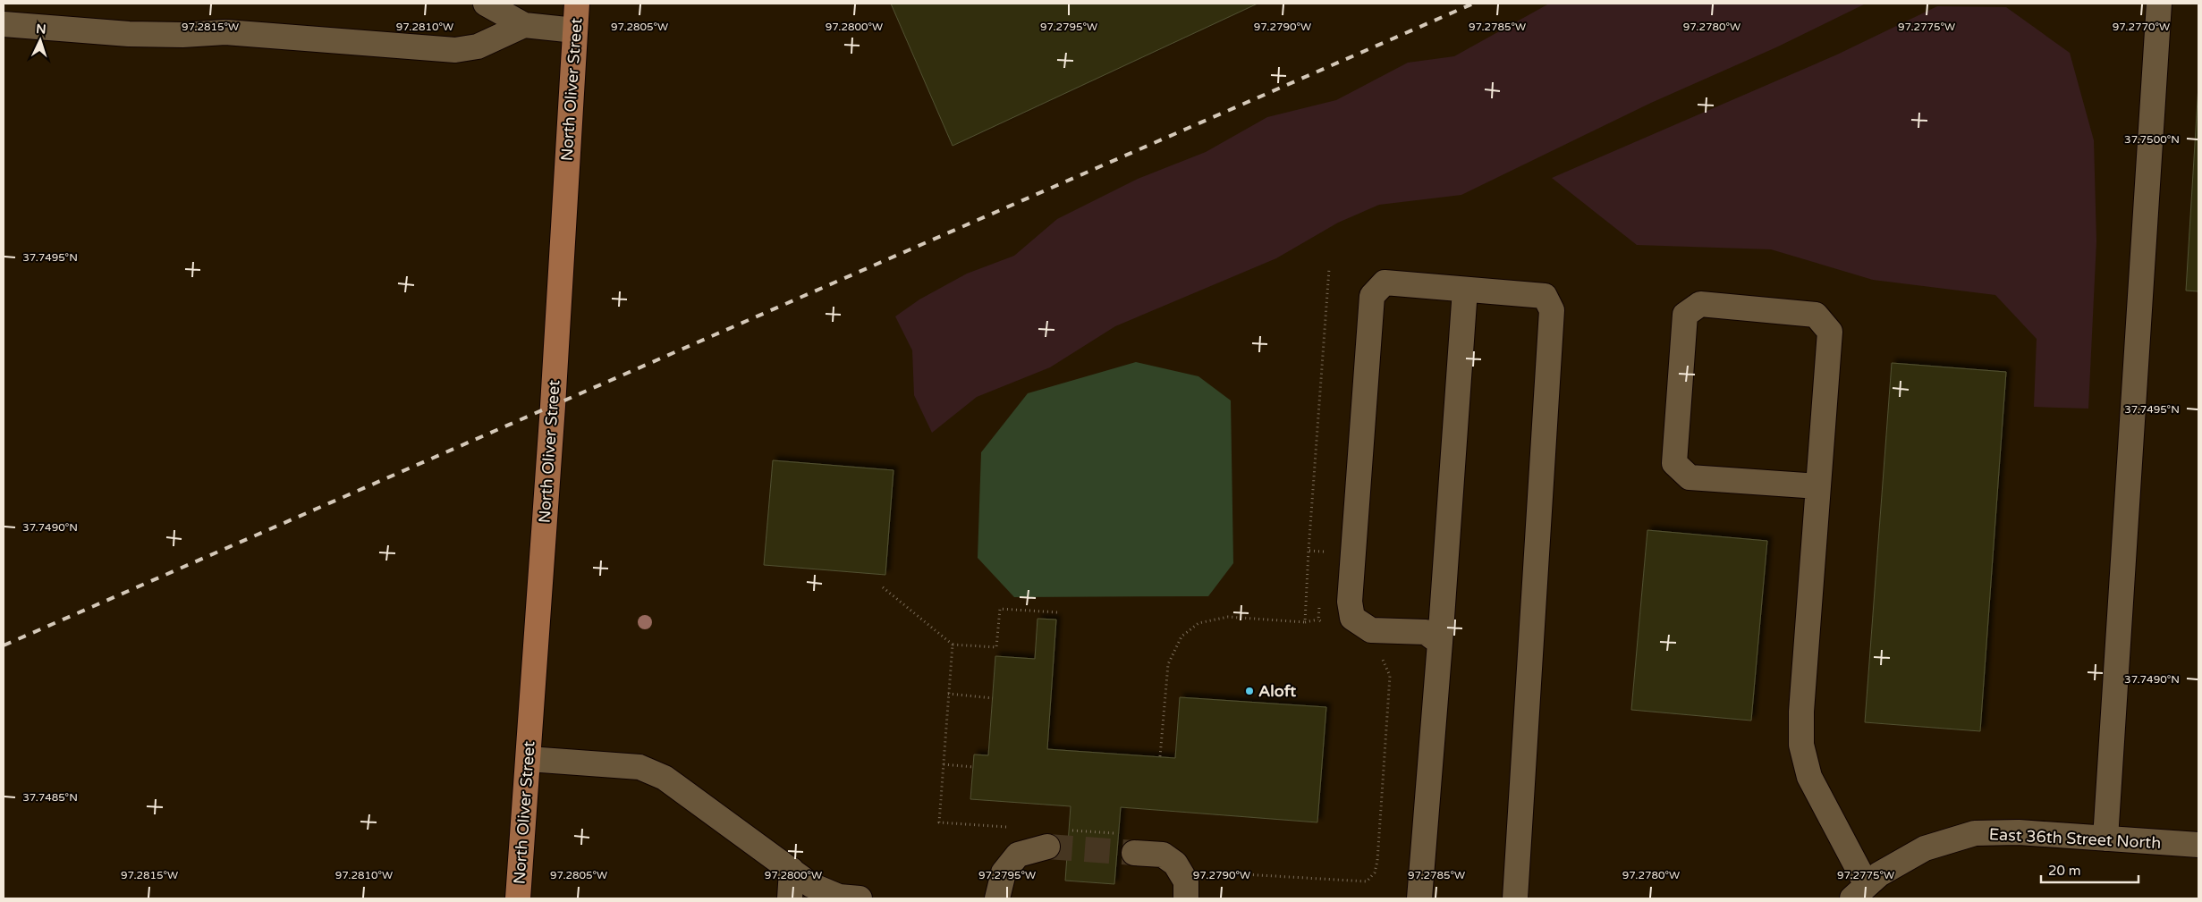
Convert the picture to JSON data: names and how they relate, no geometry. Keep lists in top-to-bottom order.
{
  "streets": {
    "main road": ["North Oliver Street"],
    "street": ["East 36th Street North"]
  },
  "places": ["Aloft"],
  "scale_bar": "20 m",
  "north": "top",
  "coordinates": [
    "97.2815°W",
    "97.2810°W",
    "97.2805°W",
    "97.2800°W",
    "97.2795°W",
    "97.2790°W",
    "97.2785°W",
    "97.2780°W",
    "97.2775°W",
    "97.2770°W",
    "37.7500°N",
    "37.7495°N",
    "37.7490°N",
    "37.7485°N"
  ]
}
